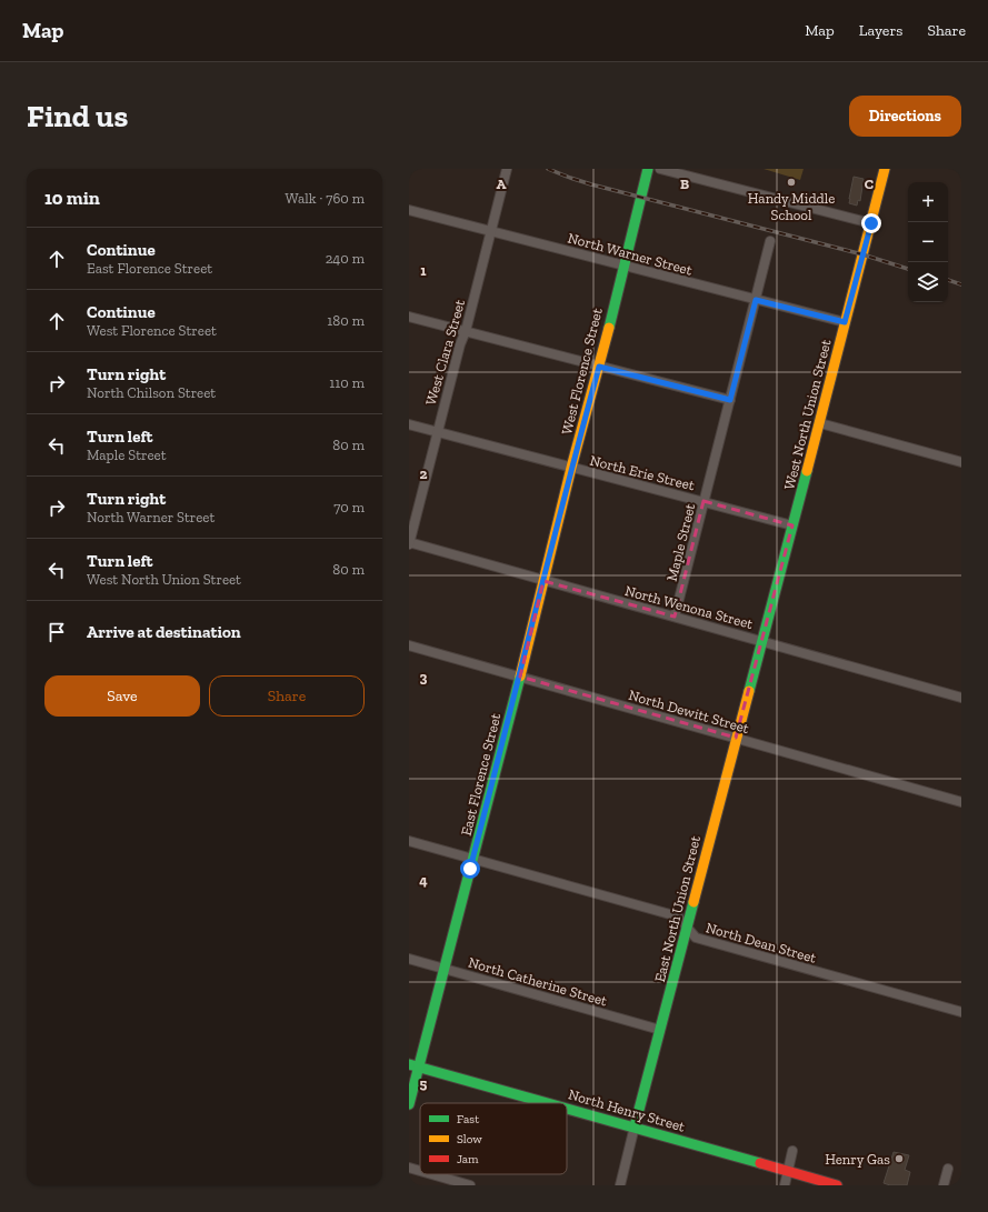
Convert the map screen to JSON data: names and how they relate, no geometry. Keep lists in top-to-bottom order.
{
  "streets": {
    "street": [
      "North Warner Street",
      "West Clara Street",
      "West Florence Street",
      "West North Union Street",
      "North Erie Street",
      "Maple Street",
      "North Wenona Street",
      "North Dewitt Street",
      "East Florence Street",
      "East North Union Street",
      "North Dean Street",
      "North Catherine Street",
      "North Henry Street"
    ]
  },
  "crossings": [
    ["North Warner Street", "West Clara Street"],
    ["North Warner Street", "West Florence Street"],
    ["North Warner Street", "West North Union Street"],
    ["North Warner Street", "Maple Street"],
    ["West Clara Street", "North Erie Street"],
    ["West Clara Street", "North Wenona Street"],
    ["West Florence Street", "North Erie Street"],
    ["West Florence Street", "North Wenona Street"],
    ["West Florence Street", "East Florence Street"],
    ["West North Union Street", "North Erie Street"],
    ["West North Union Street", "North Wenona Street"],
    ["West North Union Street", "East North Union Street"],
    ["North Erie Street", "Maple Street"],
    ["Maple Street", "North Wenona Street"],
    ["North Wenona Street", "East Florence Street"],
    ["North Wenona Street", "East North Union Street"],
    ["North Dewitt Street", "East Florence Street"],
    ["North Dewitt Street", "East North Union Street"],
    ["East Florence Street", "North Dean Street"],
    ["East Florence Street", "North Catherine Street"],
    ["East Florence Street", "North Henry Street"],
    ["East North Union Street", "North Dean Street"],
    ["East North Union Street", "North Catherine Street"],
    ["East North Union Street", "North Henry Street"]
  ],
  "places": ["Handy Middle School", "Henry Gas"],
  "legend": ["Fast", "Slow", "Jam"],
  "page": {
    "header": "Map",
    "nav": ["Map", "Layers", "Share"],
    "buttons": [
      "Directions",
      ["Save", "Share"]
    ],
    "title": "Find us",
    "heading": ["10 min", "Walk · 760 m"],
    "map_buttons": ["+", "−"],
    "list": [
      ["Continue", "East Florence Street", "240 m"],
      ["Continue", "West Florence Street", "180 m"],
      ["Turn right", "North Chilson Street", "110 m"],
      ["Turn left", "Maple Street", "80 m"],
      ["Turn right", "North Warner Street", "70 m"],
      ["Turn left", "West North Union Street", "80 m"],
      "Arrive at destination"
    ]
  },
  "grid": {
    "columns": ["A", "B", "C"],
    "rows": [
      "1",
      "2",
      "3",
      "4",
      "5"
    ]
  }
}
